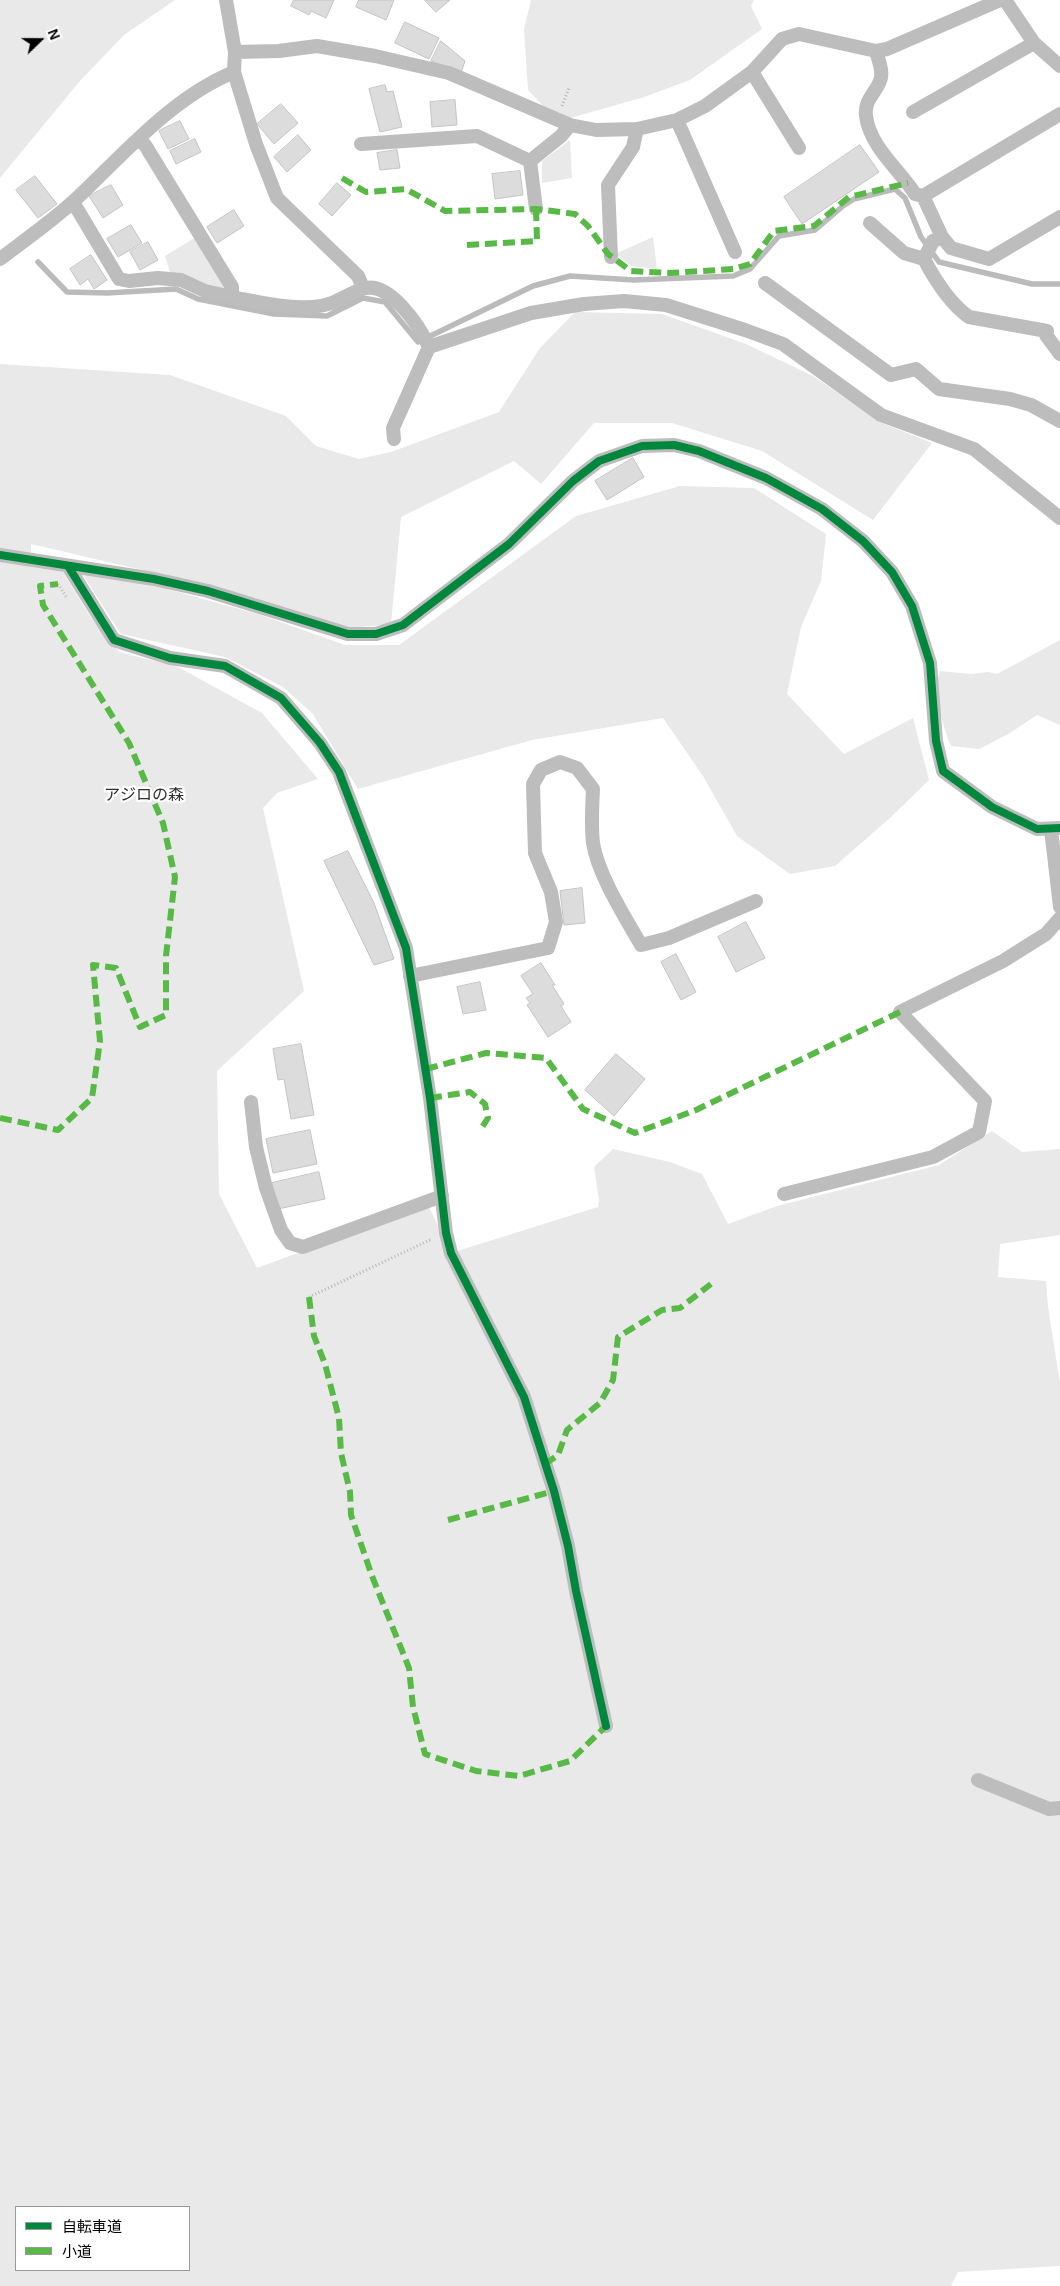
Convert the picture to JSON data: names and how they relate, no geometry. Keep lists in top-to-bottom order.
{
  "parks": ["アジロの森"],
  "legend": ["自転車道", "小道"],
  "north": "right"
}
